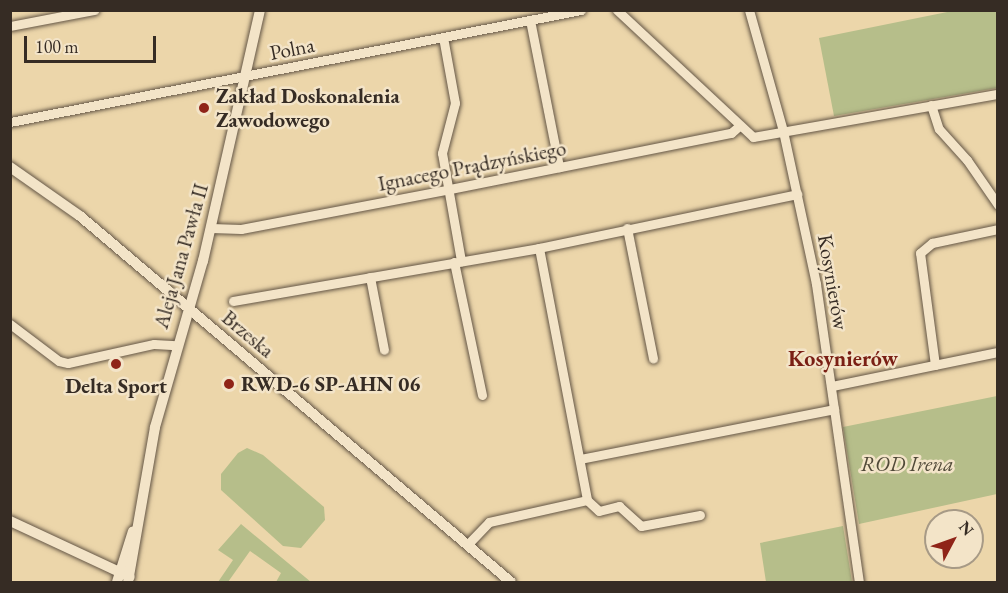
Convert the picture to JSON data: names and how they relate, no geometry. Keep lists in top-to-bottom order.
{
  "streets": {
    "street": [
      "Polna",
      "Ignacego Prądzyńskiego",
      "Aleja Jana Pawła II",
      "Kosynierów",
      "Brzeska"
    ]
  },
  "crossings": [
    ["Polna", "Aleja Jana Pawła II"],
    ["Ignacego Prądzyńskiego", "Aleja Jana Pawła II"],
    ["Aleja Jana Pawła II", "Brzeska"]
  ],
  "districts": ["Kosynierów"],
  "parks": ["ROD Irena"],
  "places": ["Zakład Doskonalenia Zawodowego", "Delta Sport", "RWD-6 SP-AHN 06"],
  "scale_bar": "100 m",
  "north": "top right"
}
